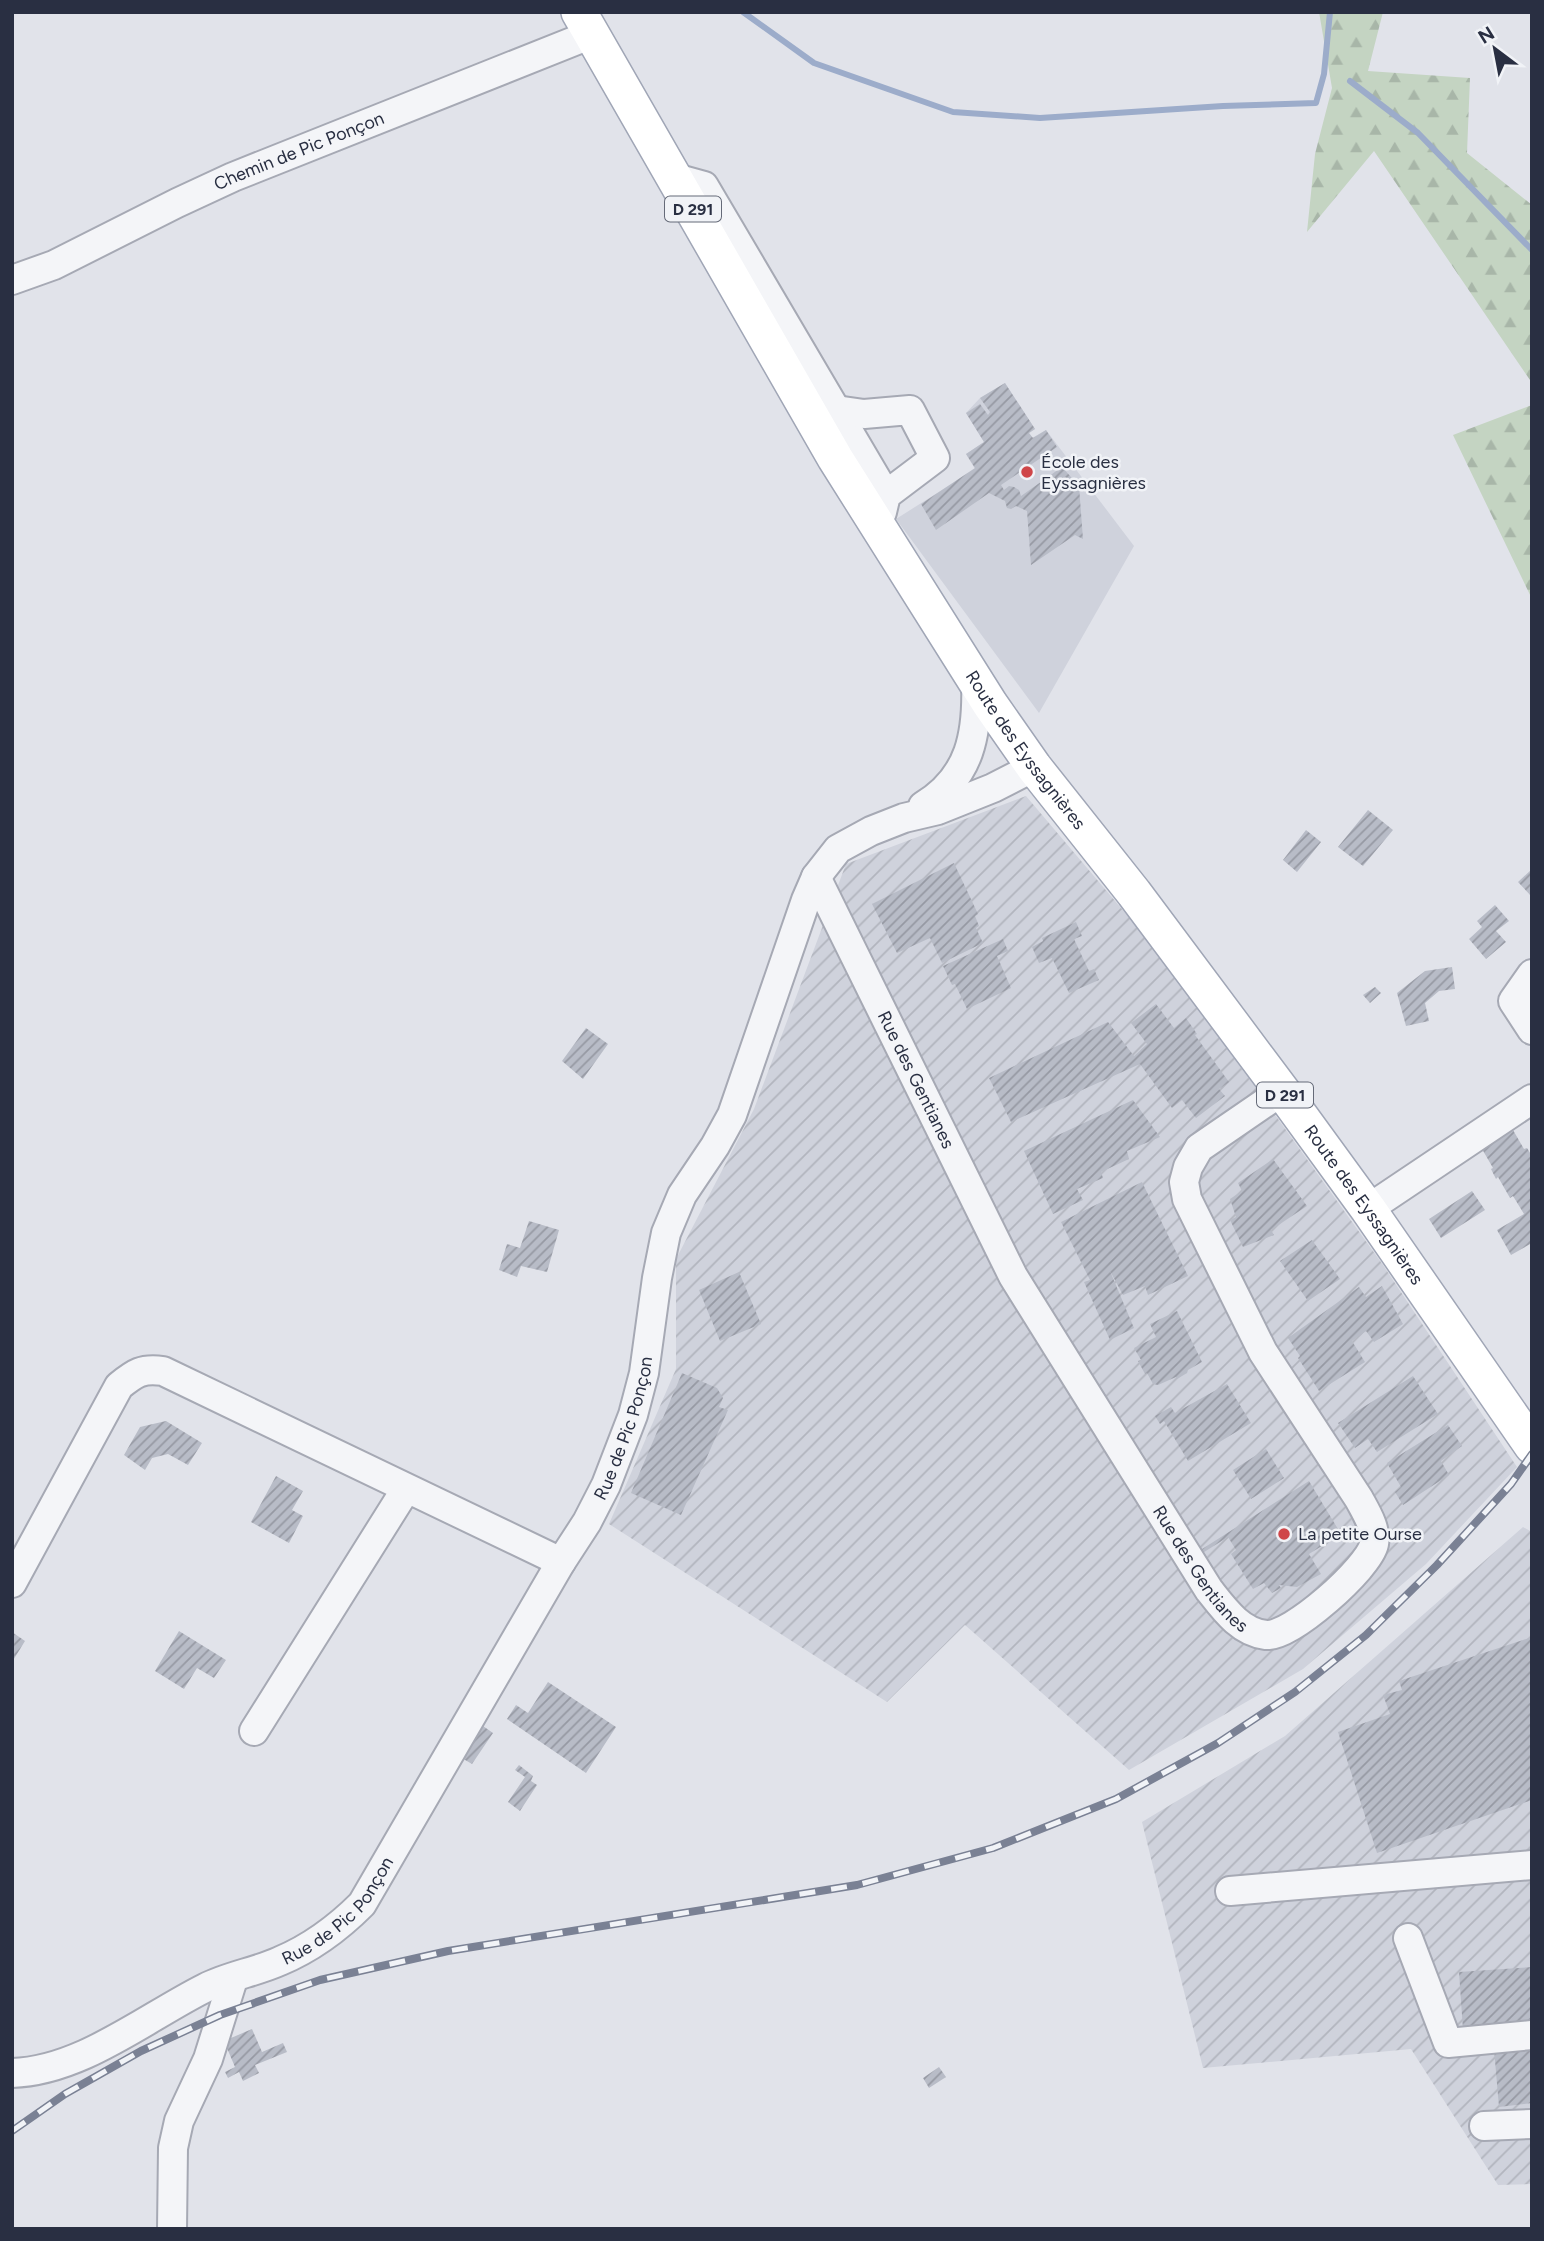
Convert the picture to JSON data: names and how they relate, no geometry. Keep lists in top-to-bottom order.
{
  "streets": {
    "main road": ["D 291", "Route des Eyssagnières"],
    "street": ["Chemin de Pic Ponçon", "Rue des Gentianes", "Rue de Pic Ponçon"]
  },
  "crossings": [
    ["Chemin de Pic Ponçon", "Route des Eyssagnières"],
    ["Route des Eyssagnières", "Rue des Gentianes"],
    ["Route des Eyssagnières", "Rue de Pic Ponçon"],
    ["Rue des Gentianes", "Rue de Pic Ponçon"]
  ],
  "places": ["École des Eyssagnières", "La petite Ourse"],
  "north": "top left"
}
